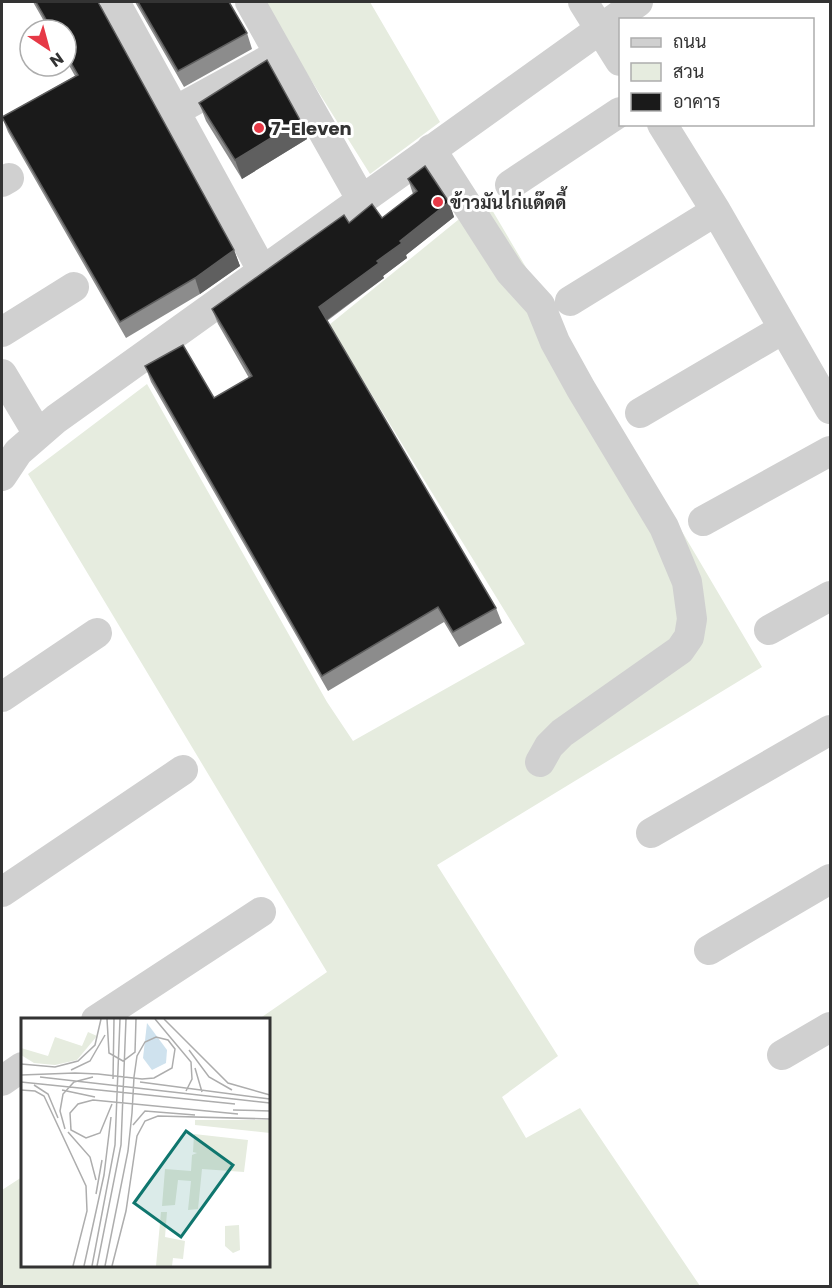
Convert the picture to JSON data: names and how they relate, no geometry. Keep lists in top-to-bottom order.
{
  "places": ["7-Eleven", "ข้าวมันไก่แด๊ดดี้"],
  "legend": ["ถนน", "สวน", "อาคาร"],
  "north": "bottom right"
}
